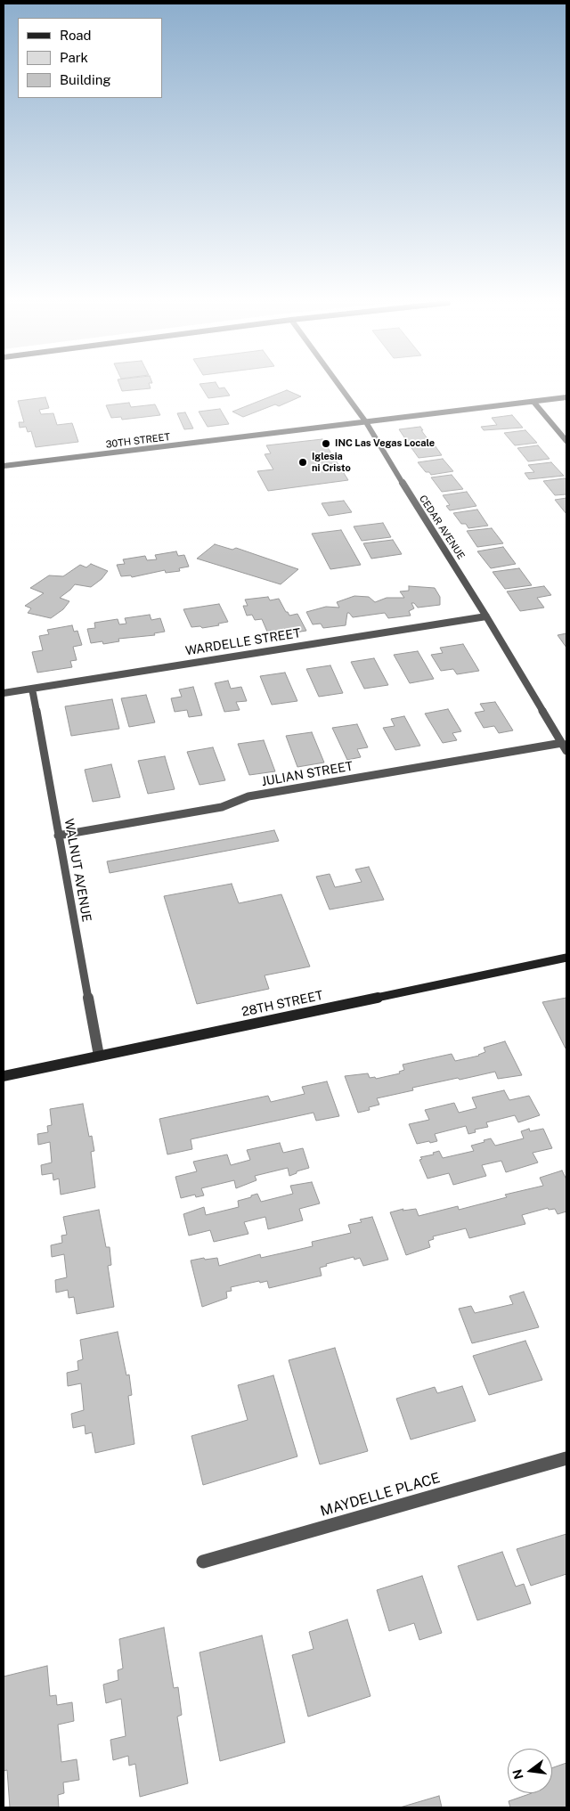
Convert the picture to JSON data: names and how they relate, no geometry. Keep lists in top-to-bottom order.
{
  "streets": {
    "street": [
      "30TH STREET",
      "CEDAR AVENUE",
      "WARDELLE STREET",
      "JULIAN STREET",
      "WALNUT AVENUE",
      "28TH STREET",
      "MAYDELLE PLACE"
    ]
  },
  "crossings": [
    ["30TH STREET", "CEDAR AVENUE"],
    ["CEDAR AVENUE", "WARDELLE STREET"],
    ["CEDAR AVENUE", "JULIAN STREET"],
    ["WARDELLE STREET", "WALNUT AVENUE"],
    ["JULIAN STREET", "WALNUT AVENUE"],
    ["WALNUT AVENUE", "28TH STREET"]
  ],
  "places": ["INC Las Vegas Locale", "Iglesia ni Cristo"],
  "legend": ["Road", "Park", "Building"],
  "north": "left"
}
